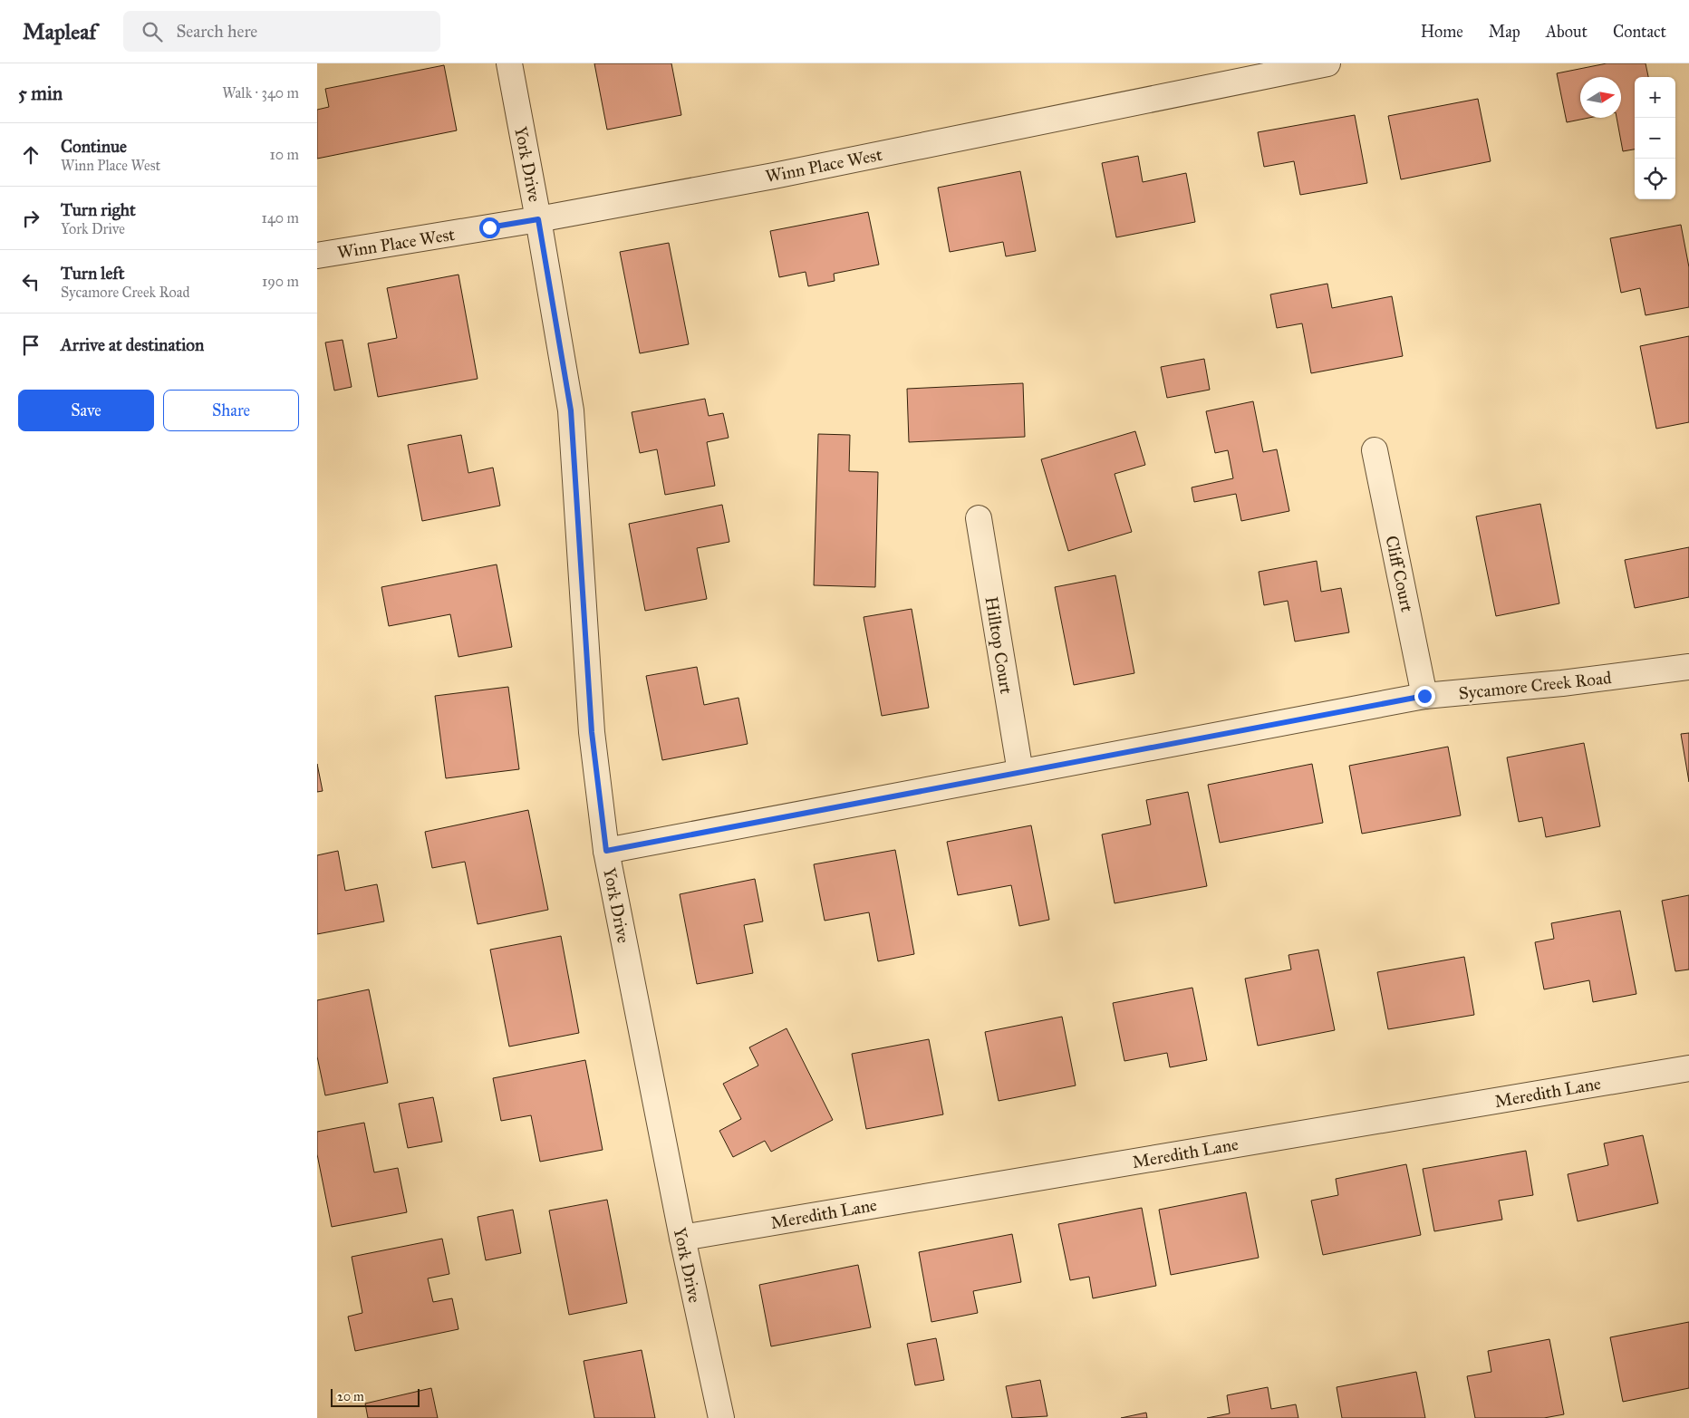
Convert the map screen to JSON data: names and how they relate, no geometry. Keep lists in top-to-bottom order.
{
  "streets": {
    "street": [
      "York Drive",
      "Winn Place West",
      "Cliff Court",
      "Hilltop Court",
      "Sycamore Creek Road",
      "Meredith Lane"
    ]
  },
  "crossings": [
    ["York Drive", "Winn Place West"],
    ["York Drive", "Sycamore Creek Road"],
    ["York Drive", "Meredith Lane"],
    ["Cliff Court", "Sycamore Creek Road"],
    ["Hilltop Court", "Sycamore Creek Road"]
  ],
  "scale_bar": "20 m",
  "north": "right",
  "page": {
    "header": "Mapleaf",
    "search": "Search here",
    "nav": [
      "Home",
      "Map",
      "About",
      "Contact"
    ],
    "heading": ["5 min", "Walk · 340 m"],
    "map_buttons": ["+", "−"],
    "list": [
      ["Continue", "Winn Place West", "10 m"],
      ["Turn right", "York Drive", "140 m"],
      ["Turn left", "Sycamore Creek Road", "190 m"],
      "Arrive at destination"
    ],
    "buttons": ["Save", "Share"],
    "scale": "20 m"
  }
}
